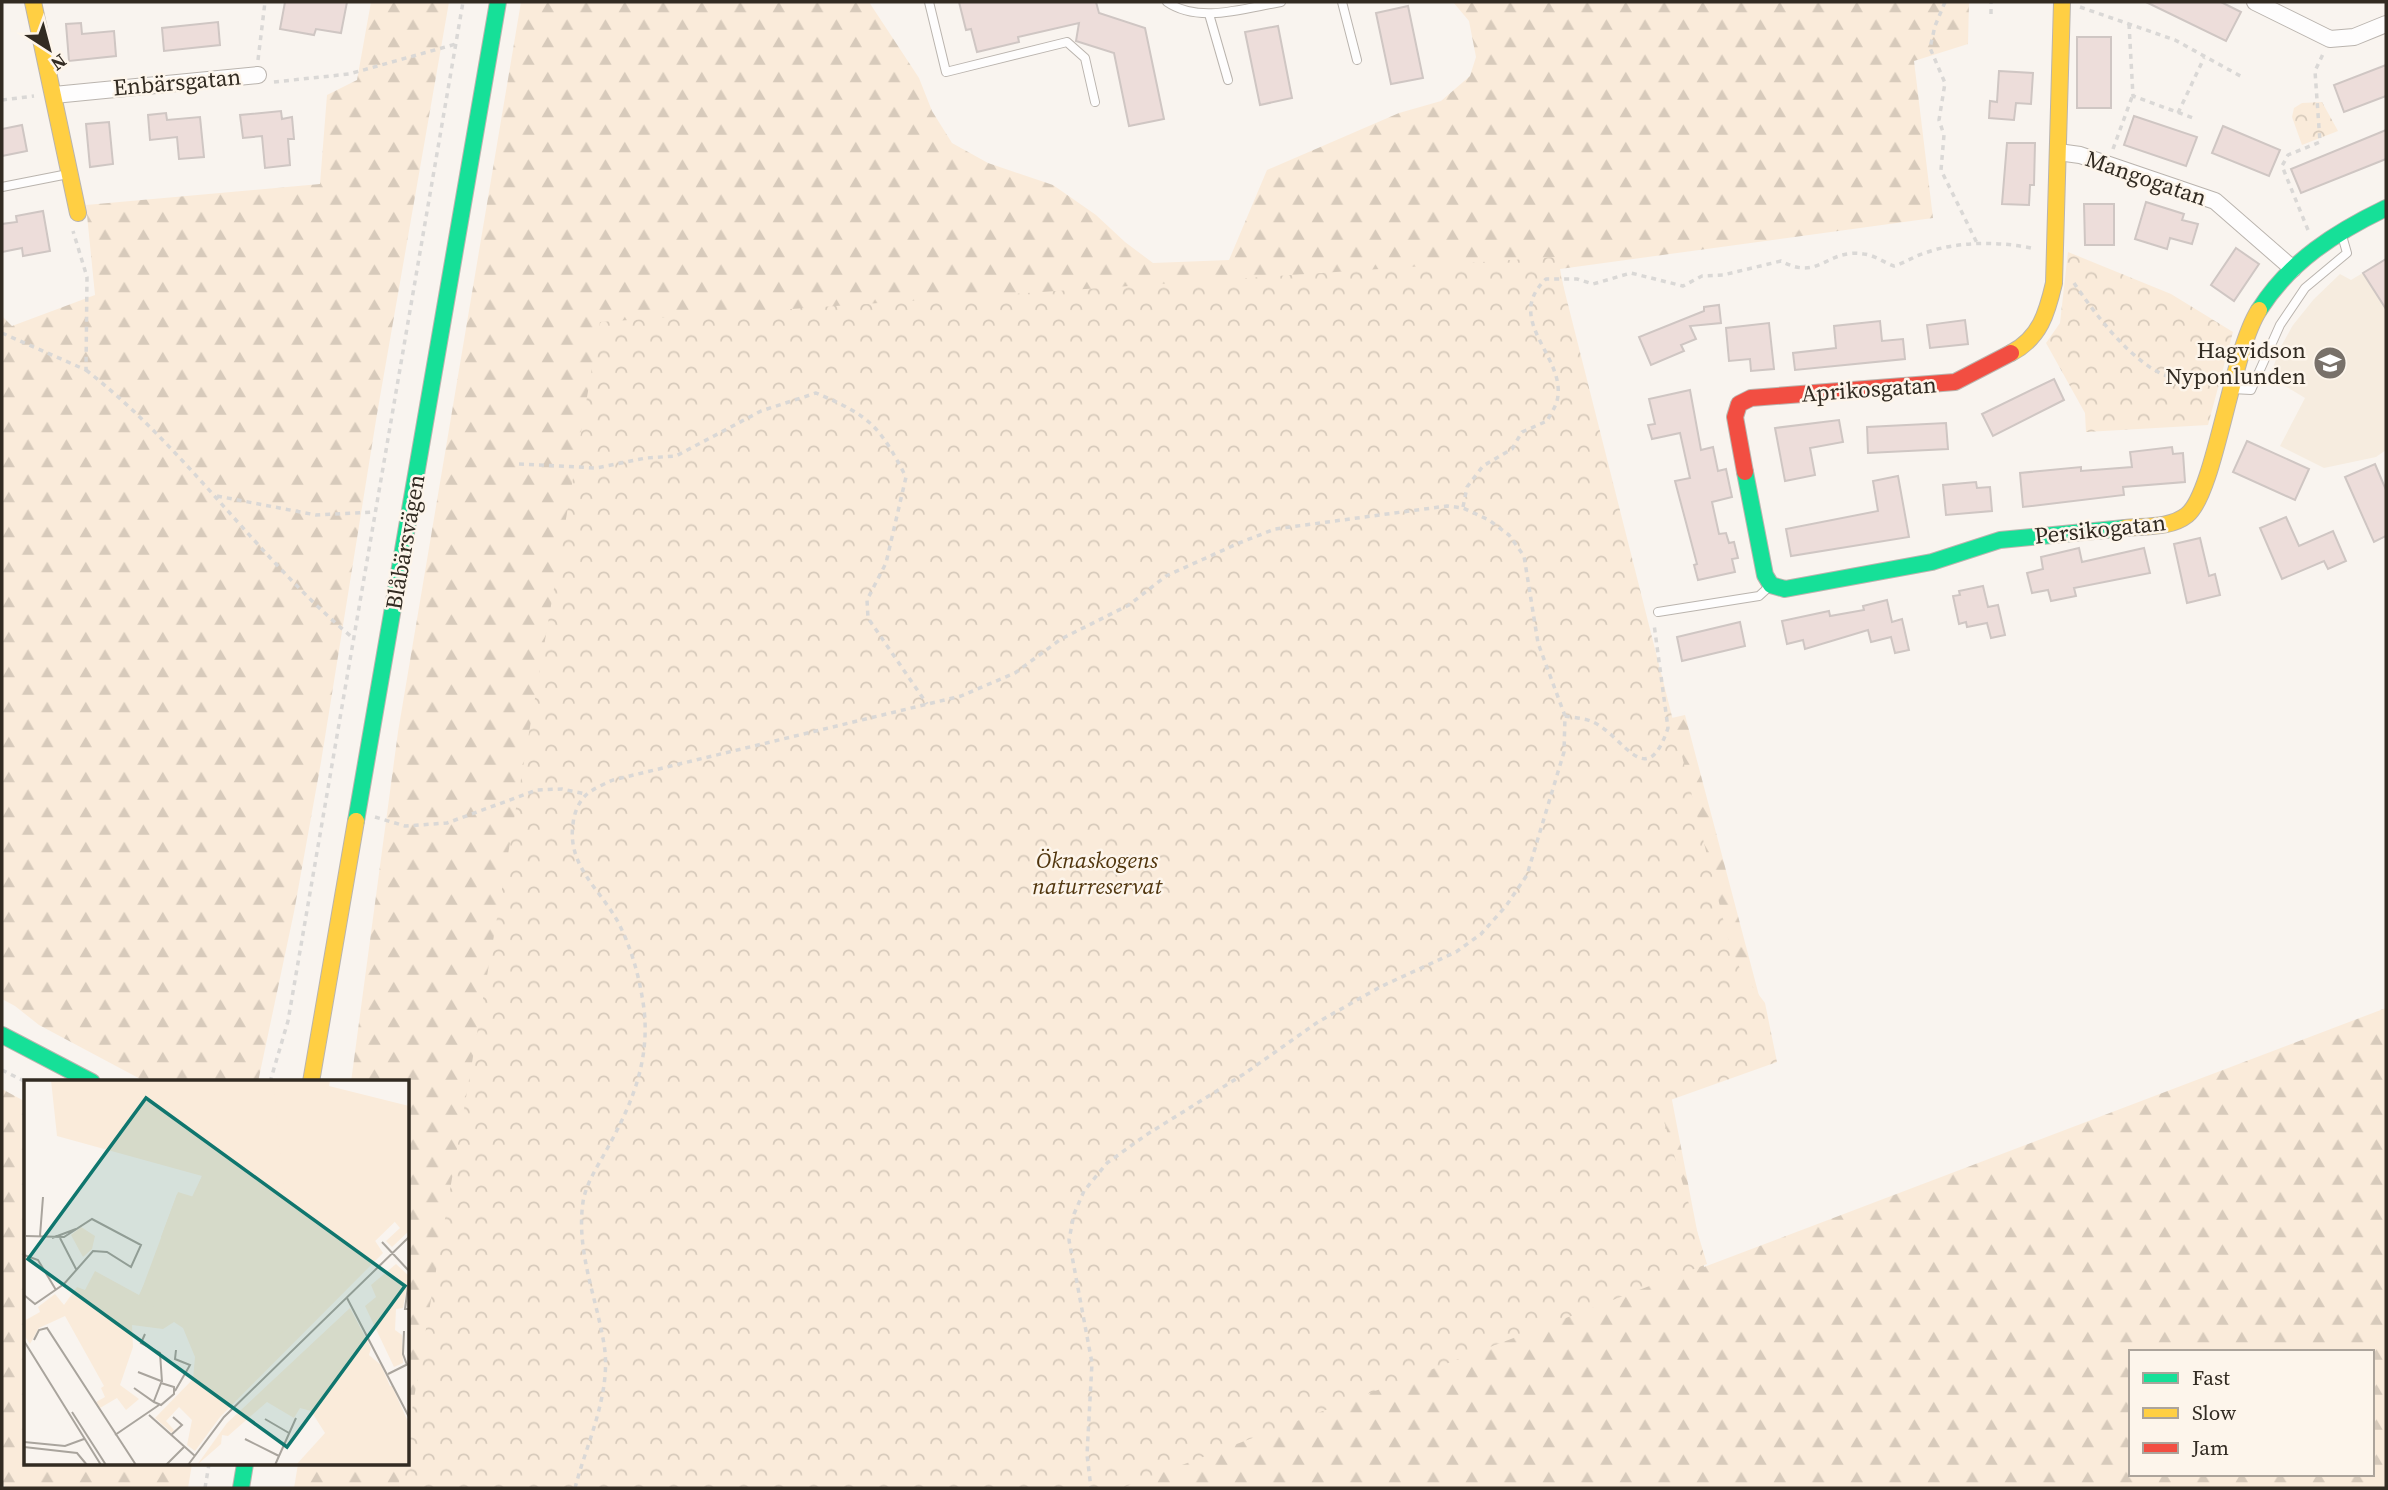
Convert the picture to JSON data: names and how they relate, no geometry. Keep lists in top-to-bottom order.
{
  "streets": {
    "street": [
      "Enbärsgatan",
      "Mangogatan",
      "Aprikosgatan",
      "Persikogatan",
      "Blåbärsvägen"
    ]
  },
  "crossings": [
    ["Mangogatan", "Aprikosgatan"],
    ["Mangogatan", "Persikogatan"],
    ["Aprikosgatan", "Persikogatan"]
  ],
  "parks": ["Öknaskogens naturreservat"],
  "places": {
    "school or university": ["Hagvidson Nyponlunden"]
  },
  "legend": ["Fast", "Slow", "Jam"],
  "north": "bottom right"
}
